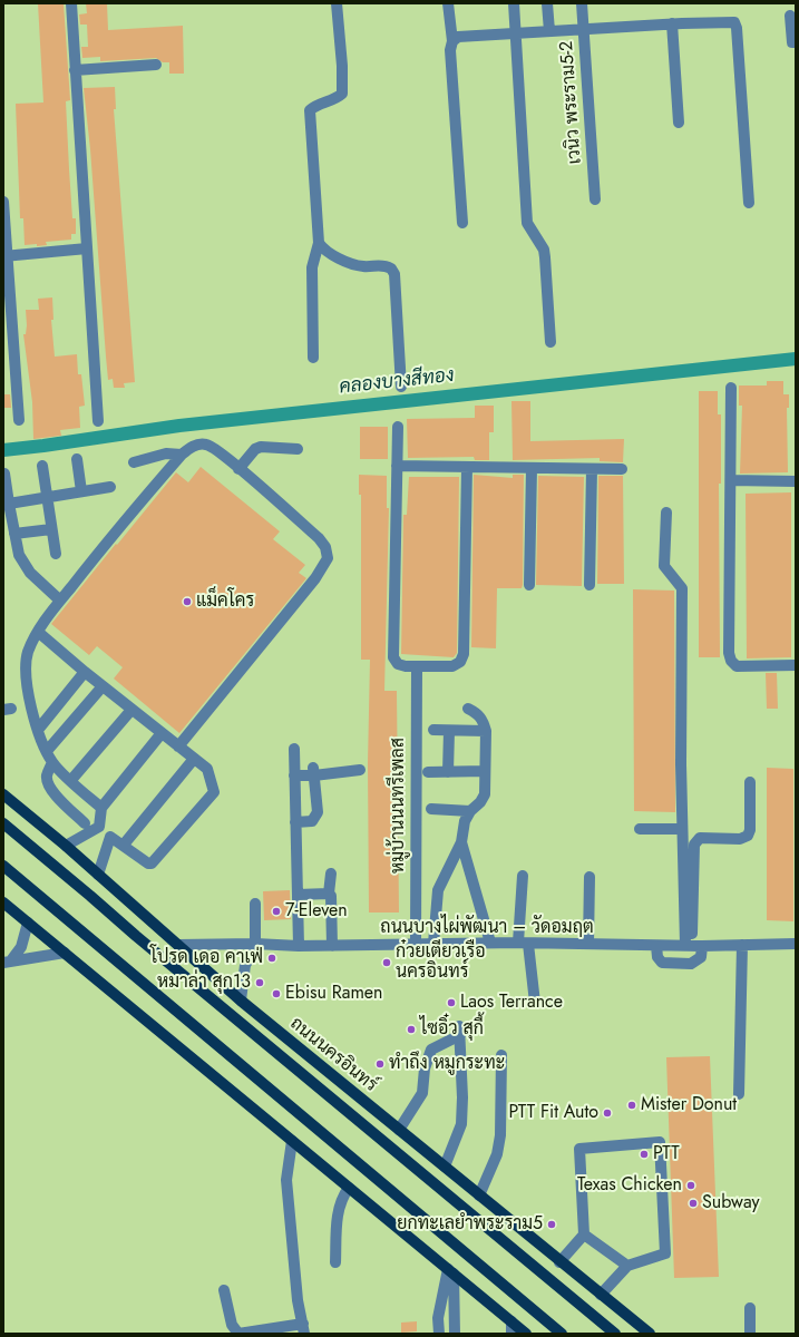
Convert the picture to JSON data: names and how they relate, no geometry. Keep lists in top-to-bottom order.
{
  "streets": {
    "main road": ["ถนนนครอินทร์"],
    "street": ["เวนิว พระราม5-2", "หมู่บ้านนนทรีเพลส", "ถนนบางไผ่พัฒนา – วัดอมฤต"]
  },
  "crossings": [
    ["หมู่บ้านนนทรีเพลส", "ถนนบางไผ่พัฒนา – วัดอมฤต"],
    ["ถนนบางไผ่พัฒนา – วัดอมฤต", "ถนนนครอินทร์"]
  ],
  "water": ["คลองบางสีทอง"],
  "places": [
    "แม็คโคร",
    "7-Eleven",
    "โปรด เดอ คาเฟ่",
    "ก๋วยเตียวเรือ นครอินทร์",
    "หมาล่า สุก13",
    "Ebisu Ramen",
    "Laos Terrance",
    "ไซอิ๋ว สุกี้",
    "ทำถึง หมูกระทะ",
    "Mister Donut",
    "PTT Fit Auto",
    "PTT",
    "Texas Chicken",
    "Subway",
    "ยกทะเลยำพระราม5"
  ]
}
